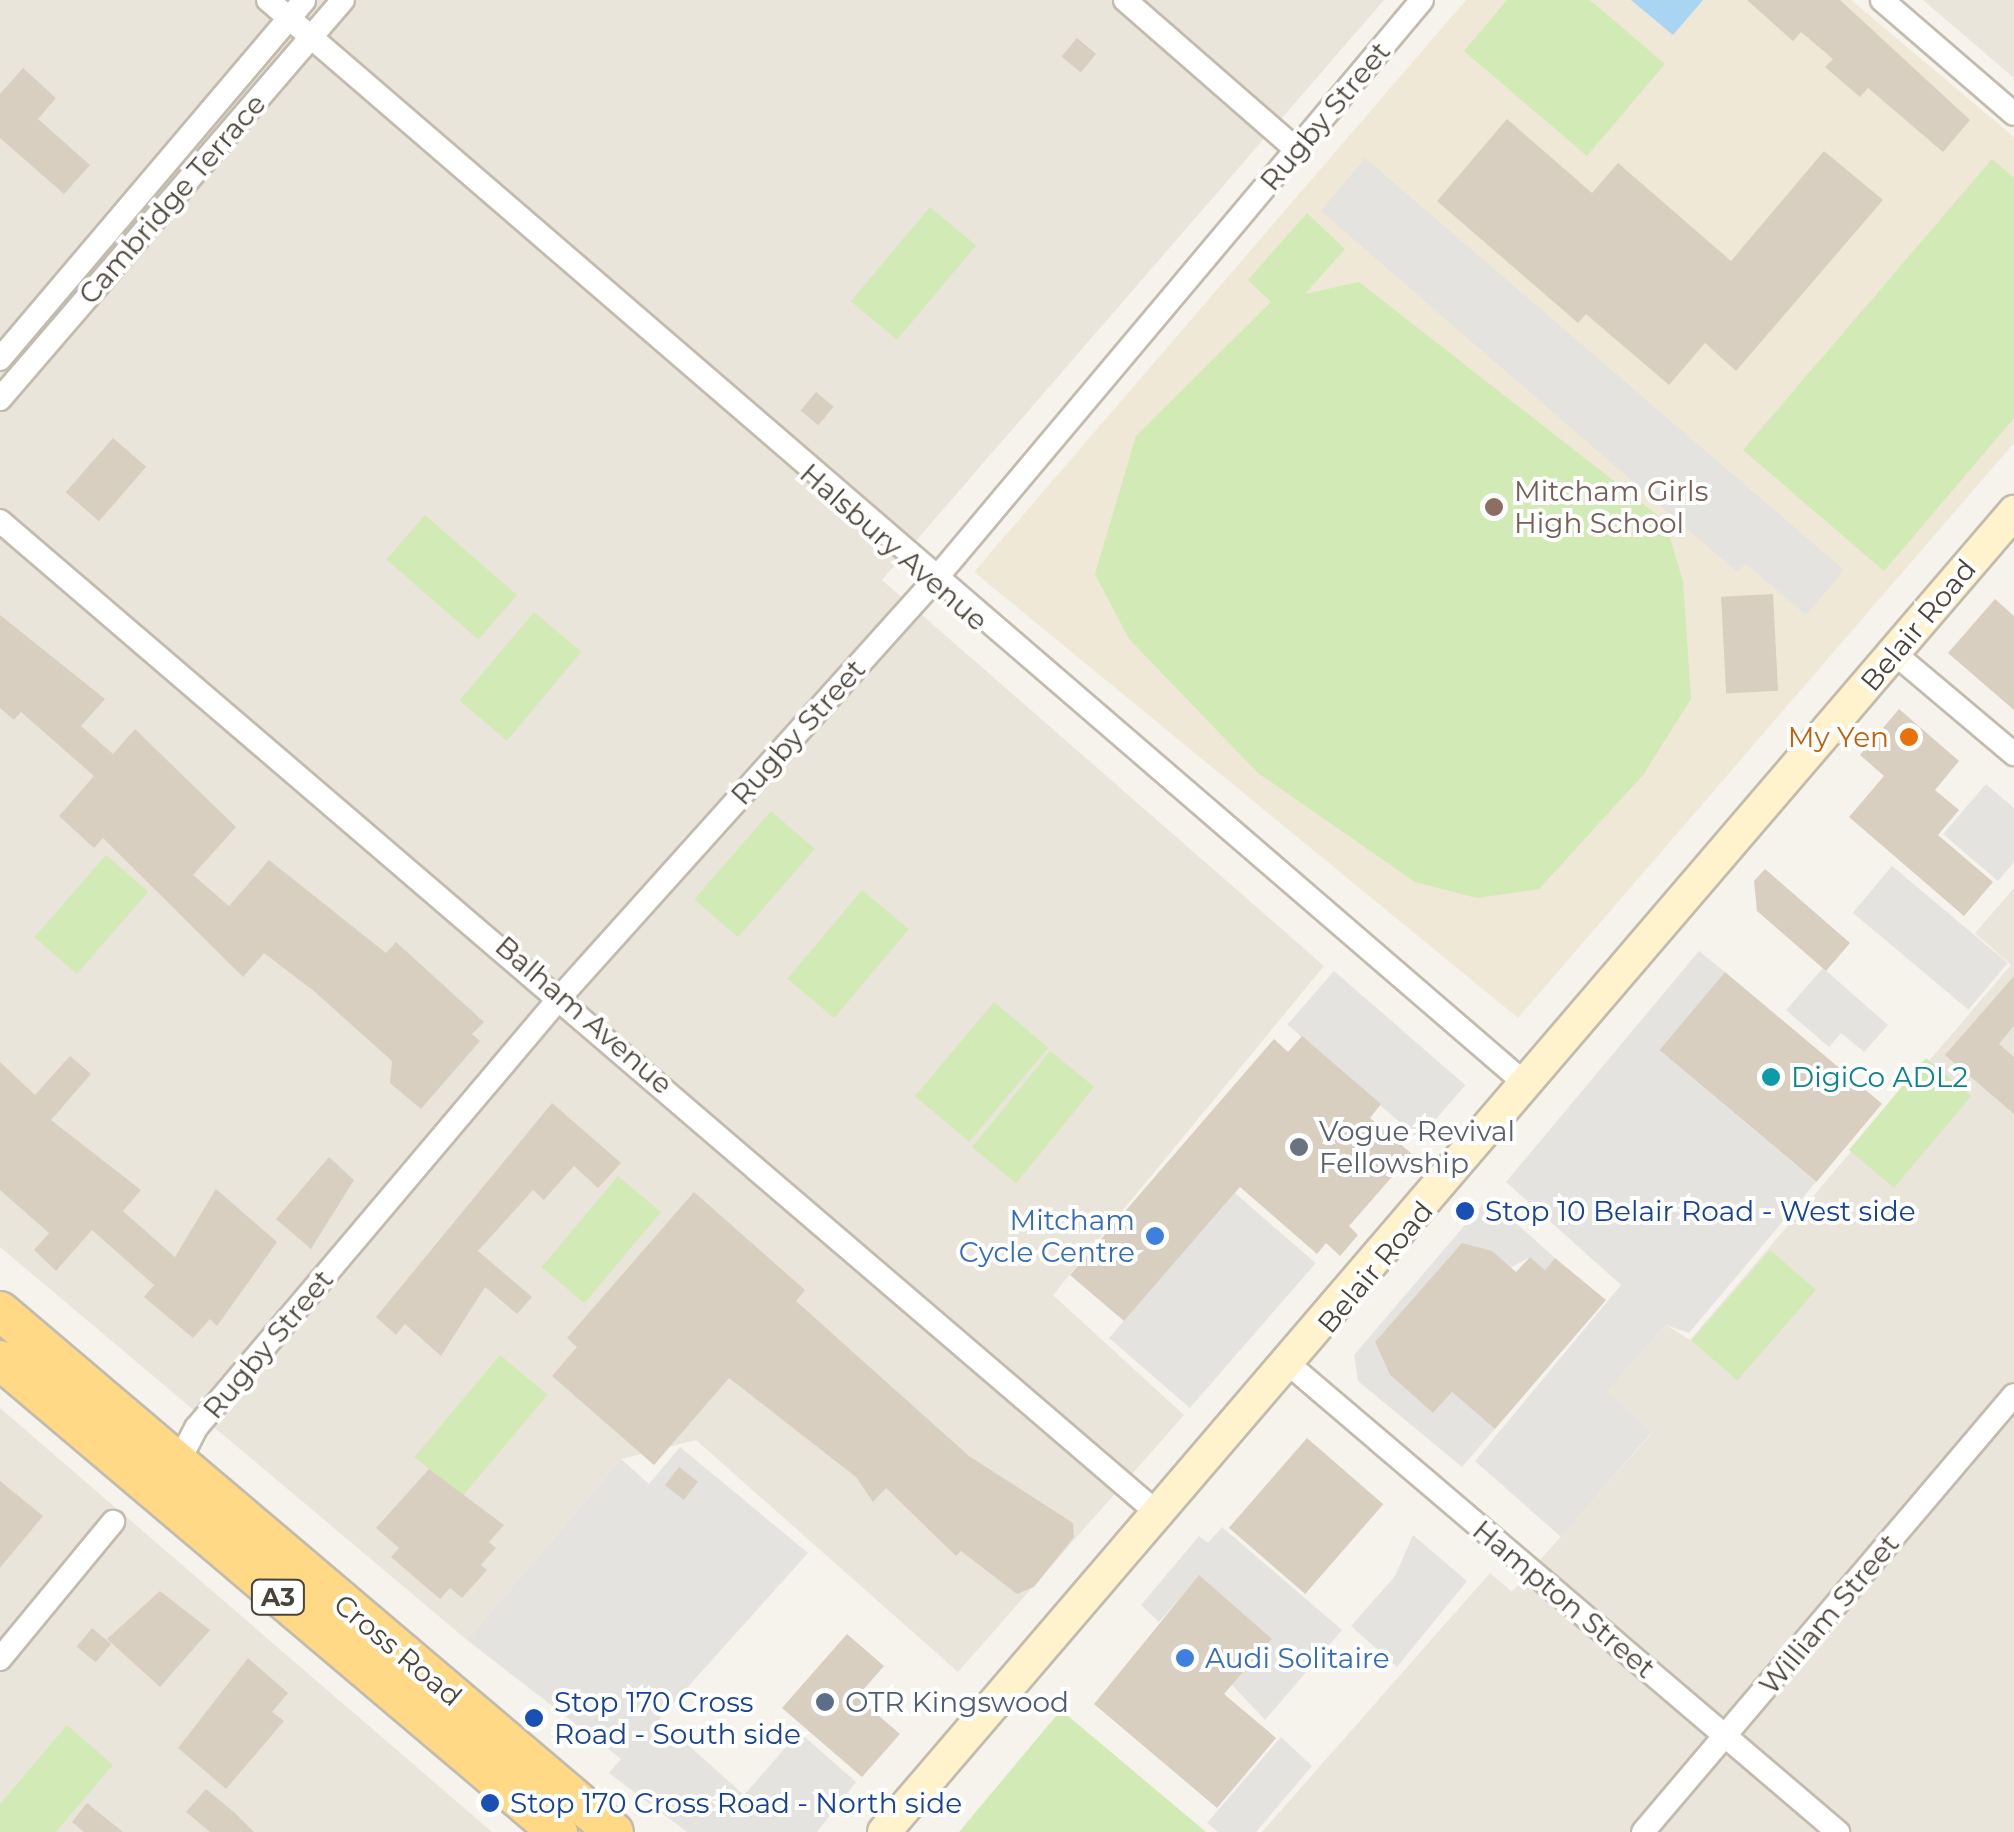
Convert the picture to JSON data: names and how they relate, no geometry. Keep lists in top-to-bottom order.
{
  "streets": {
    "highway": ["A3", "Cross Road"],
    "main road": ["Belair Road"],
    "street": [
      "Rugby Street",
      "Cambridge Terrace",
      "Halsbury Avenue",
      "Balham Avenue",
      "Hampton Street",
      "William Street"
    ]
  },
  "crossings": [
    ["Rugby Street", "Halsbury Avenue"],
    ["Rugby Street", "Balham Avenue"],
    ["Rugby Street", "Cross Road"],
    ["Cambridge Terrace", "Halsbury Avenue"],
    ["Halsbury Avenue", "Belair Road"],
    ["Belair Road", "Balham Avenue"],
    ["Belair Road", "Hampton Street"],
    ["Hampton Street", "William Street"]
  ],
  "places": [
    "Mitcham Girls High School",
    "My Yen",
    "DigiCo ADL2",
    "Vogue Revival Fellowship",
    "Stop 10 Belair Road - West side",
    "Mitcham Cycle Centre",
    "Audi Solitaire",
    "OTR Kingswood",
    "Stop 170 Cross Road - South side",
    "Stop 170 Cross Road - North side"
  ]
}
